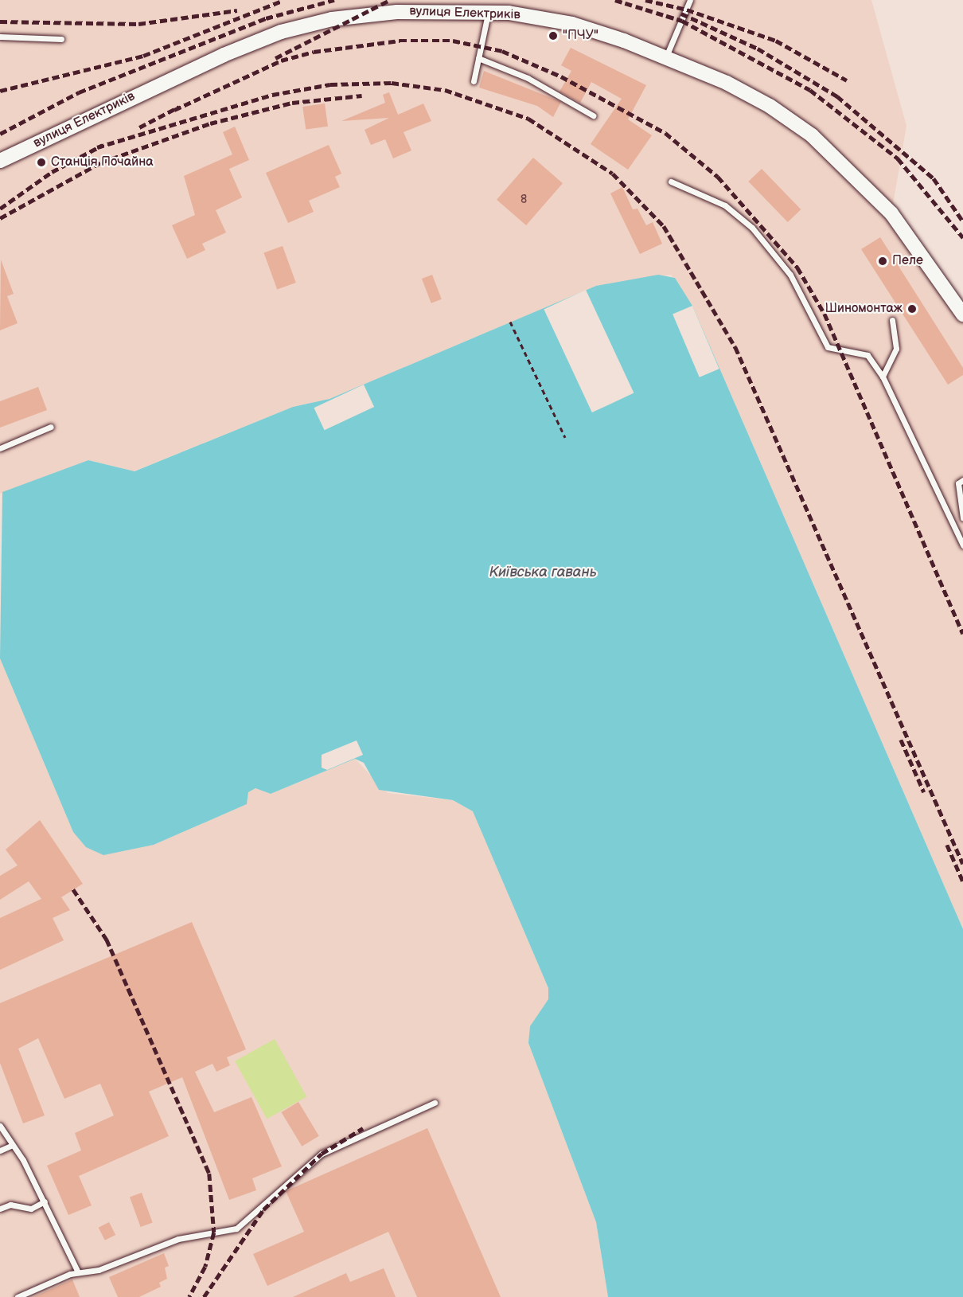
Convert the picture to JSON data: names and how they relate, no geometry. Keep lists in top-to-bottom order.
{
  "streets": {
    "street": ["вулиця Електриків"]
  },
  "water": ["Київська гавань"],
  "places": [
    "\"ПЧУ\"",
    "Станція Почайна",
    "Пеле",
    "Шиномонтаж"
  ],
  "house_numbers": ["8"]
}
